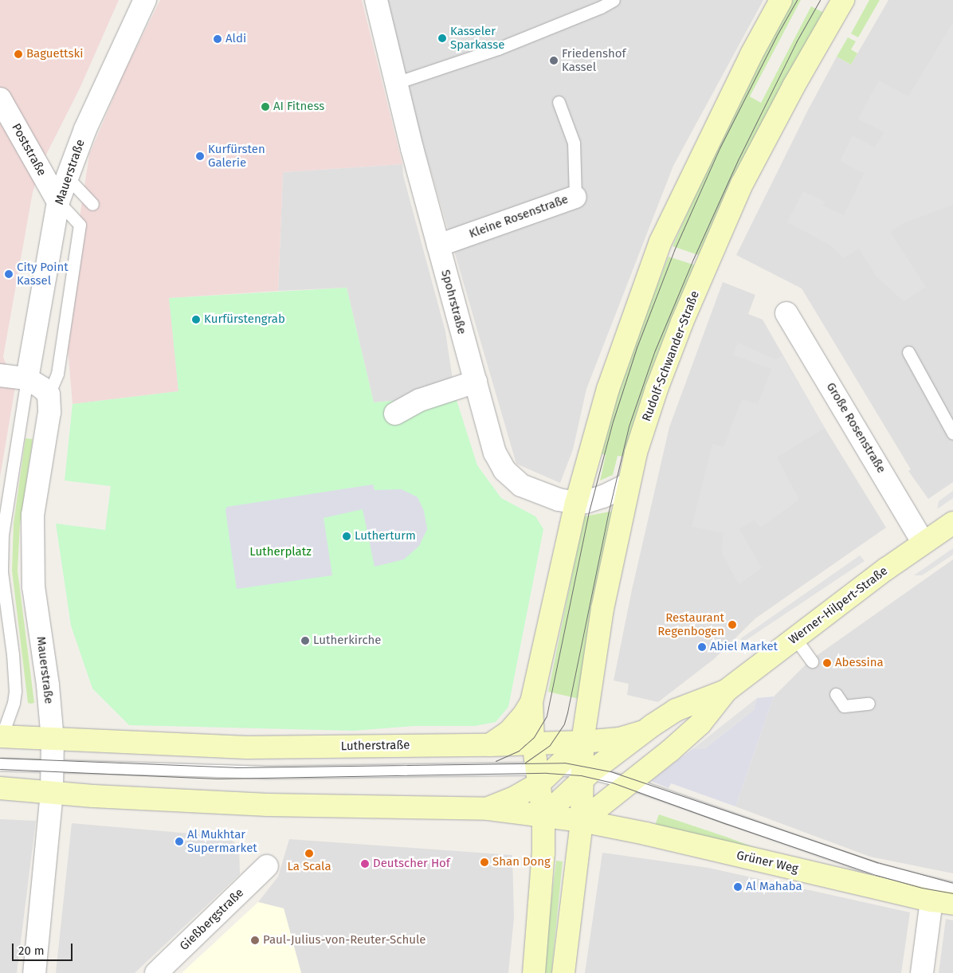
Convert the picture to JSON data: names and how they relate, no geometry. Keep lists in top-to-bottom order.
{
  "streets": {
    "main road": [
      "Rudolf-Schwander-Straße",
      "Werner-Hilpert-Straße",
      "Lutherstraße",
      "Grüner Weg"
    ],
    "street": [
      "Poststraße",
      "Mauerstraße",
      "Kleine Rosenstraße",
      "Spohrstraße",
      "Große Rosenstraße",
      "Gießbergstraße"
    ]
  },
  "crossings": [
    ["Poststraße", "Mauerstraße"],
    ["Mauerstraße", "Lutherstraße"],
    ["Kleine Rosenstraße", "Spohrstraße"],
    ["Spohrstraße", "Rudolf-Schwander-Straße"],
    ["Rudolf-Schwander-Straße", "Werner-Hilpert-Straße"],
    ["Rudolf-Schwander-Straße", "Lutherstraße"],
    ["Rudolf-Schwander-Straße", "Grüner Weg"],
    ["Große Rosenstraße", "Werner-Hilpert-Straße"],
    ["Werner-Hilpert-Straße", "Lutherstraße"],
    ["Werner-Hilpert-Straße", "Grüner Weg"]
  ],
  "parks": ["Lutherplatz"],
  "places": [
    "Kasseler Sparkasse",
    "Aldi",
    "Baguettski",
    "Friedenshof Kassel",
    "AI Fitness",
    "Kurfürsten Galerie",
    "City Point Kassel",
    "Kurfürstengrab",
    "Lutherturm",
    "Restaurant Regenbogen",
    "Lutherkirche",
    "Abiel Market",
    "Abessina",
    "Al Mukhtar Supermarket",
    "La Scala",
    "Shan Dong",
    "Deutscher Hof",
    "Al Mahaba",
    "Paul-Julius-von-Reuter-Schule"
  ],
  "scale_bar": "20 m"
}
